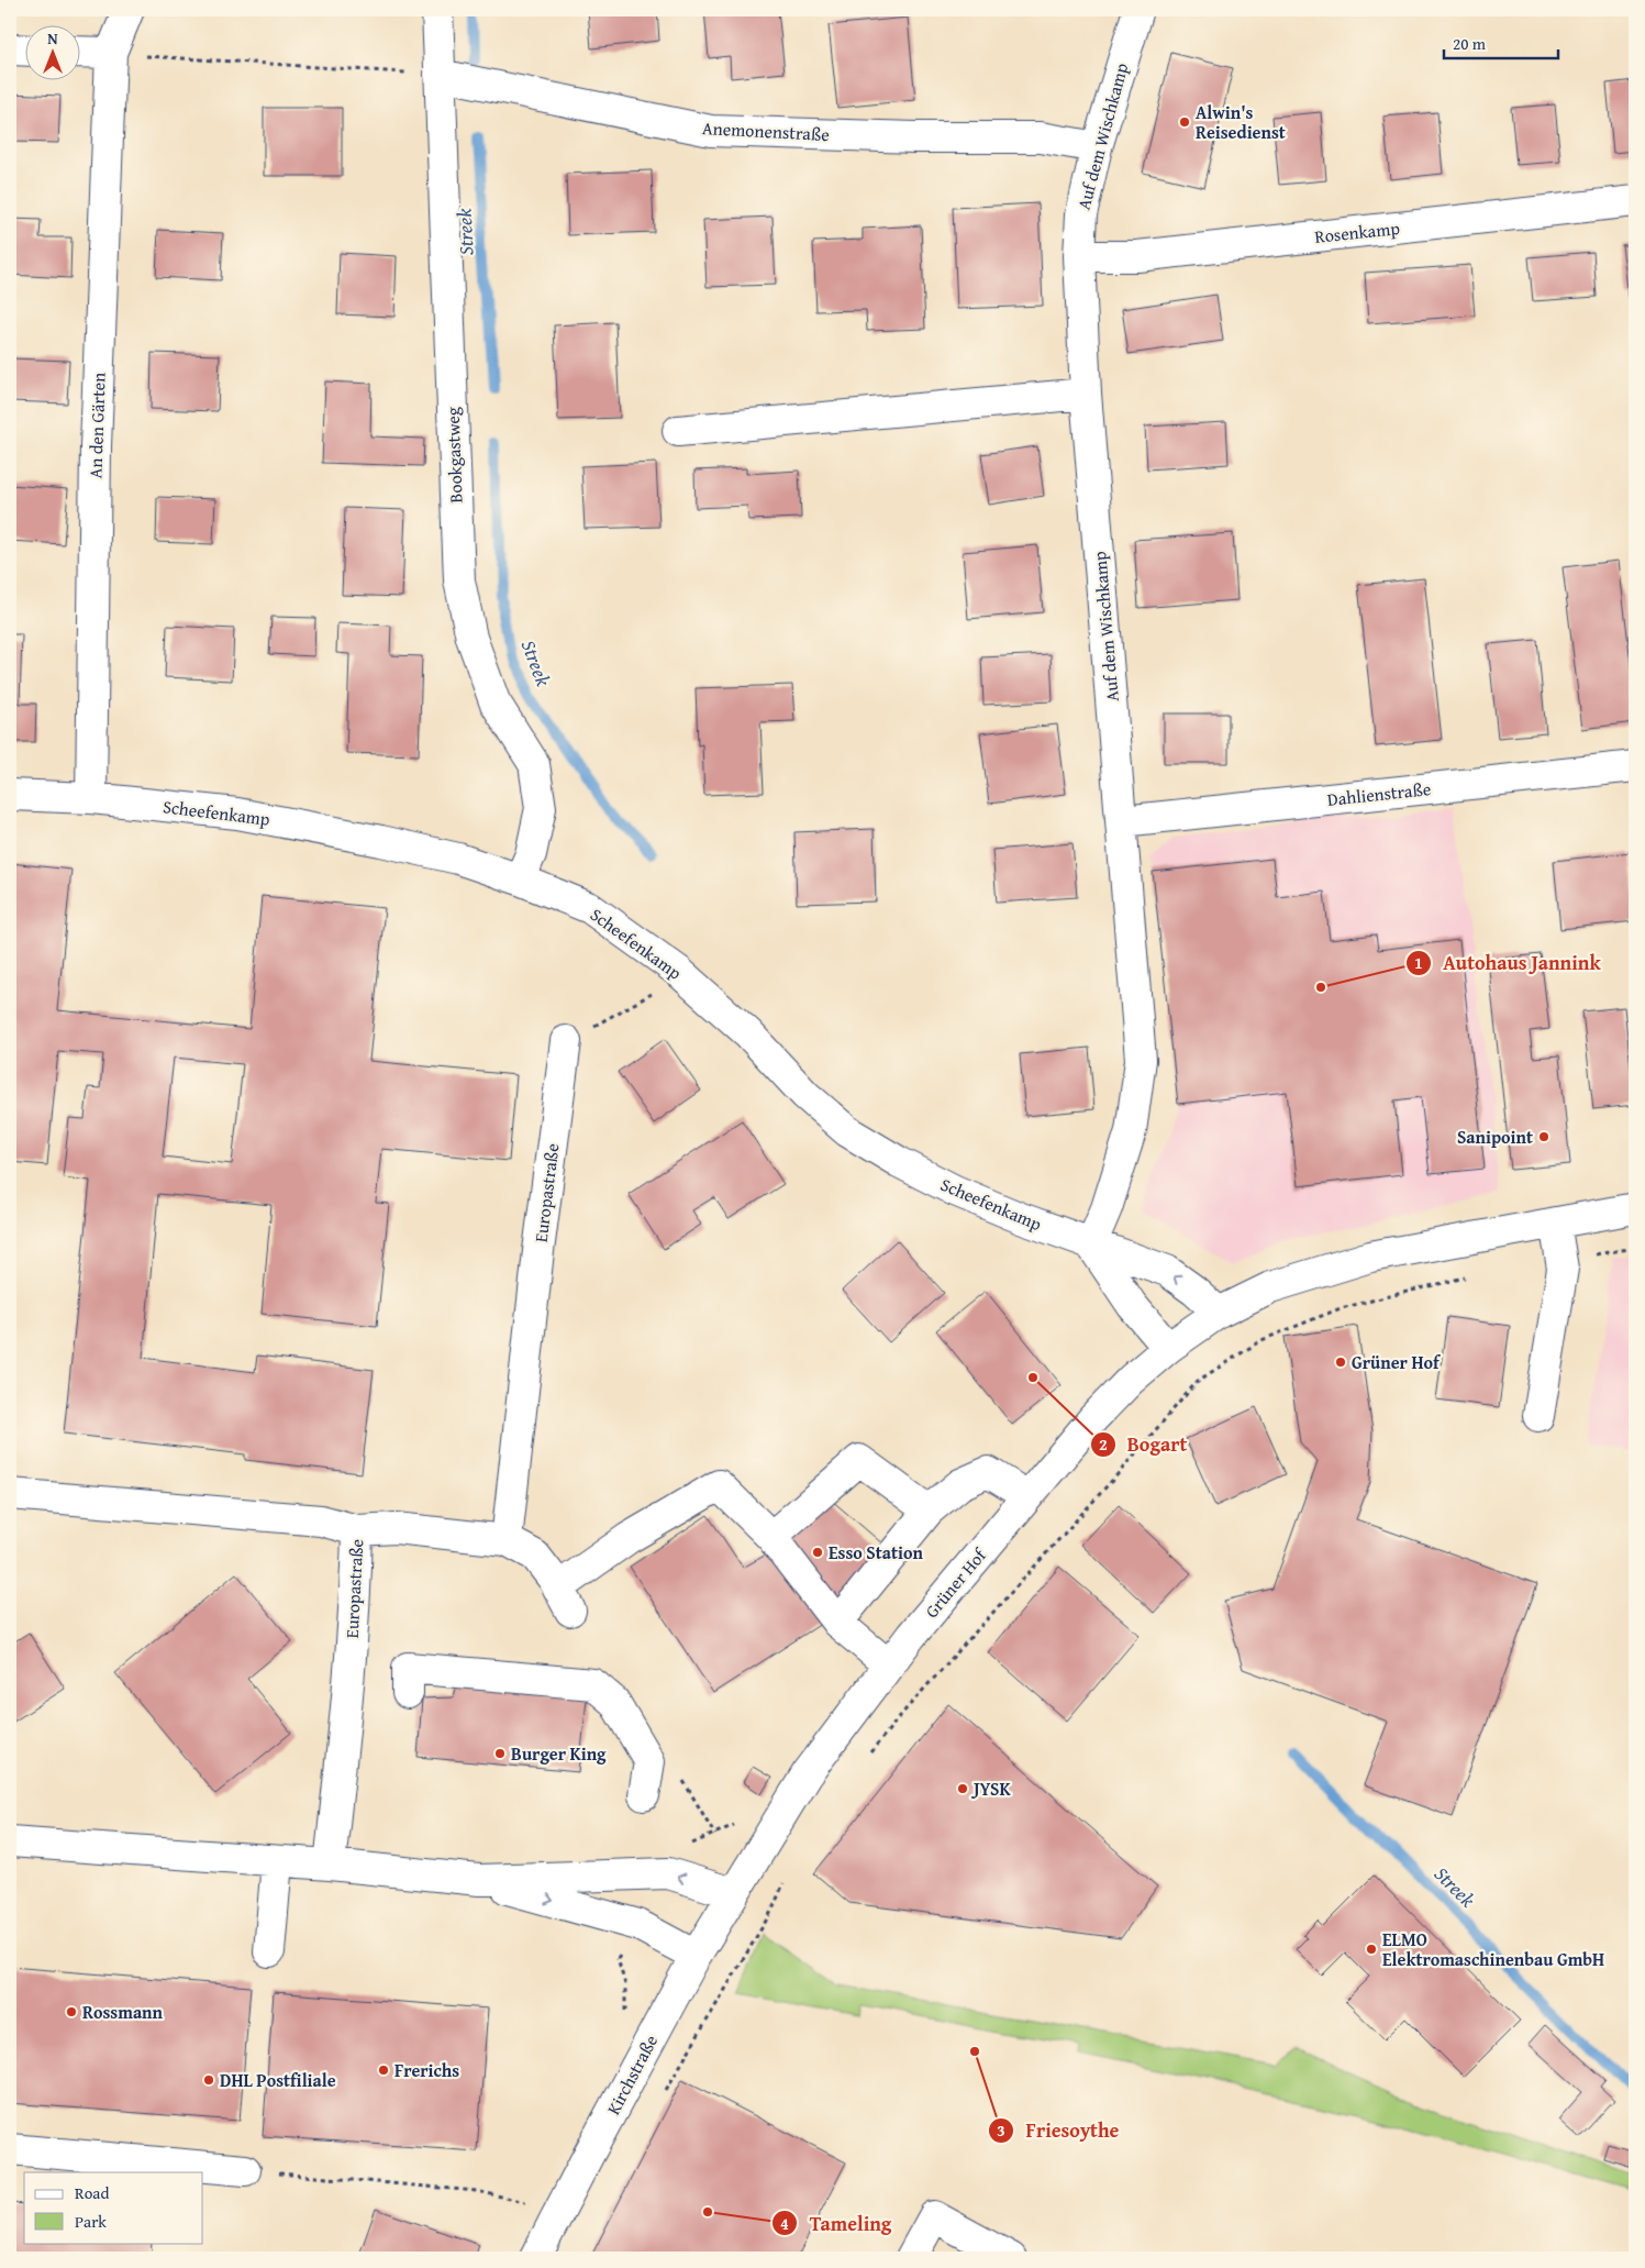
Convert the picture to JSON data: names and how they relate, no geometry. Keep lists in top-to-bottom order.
{
  "streets": {
    "street": [
      "Anemonenstraße",
      "Auf dem Wischkamp",
      "Rosenkamp",
      "An den Gärten",
      "Bookgastweg",
      "Dahlienstraße",
      "Scheefenkamp",
      "Europastraße",
      "Grüner Hof",
      "Kirchstraße"
    ]
  },
  "crossings": [
    ["Anemonenstraße", "Auf dem Wischkamp"],
    ["Anemonenstraße", "Bookgastweg"],
    ["Auf dem Wischkamp", "Rosenkamp"],
    ["Auf dem Wischkamp", "Dahlienstraße"],
    ["Auf dem Wischkamp", "Scheefenkamp"],
    ["An den Gärten", "Scheefenkamp"],
    ["Bookgastweg", "Scheefenkamp"],
    ["Scheefenkamp", "Grüner Hof"],
    ["Grüner Hof", "Kirchstraße"]
  ],
  "water": ["Streek"],
  "places": [
    "Alwin's Reisedienst",
    "Autohaus Jannink",
    "Sanipoint",
    "Grüner Hof",
    "Bogart",
    "Esso Station",
    "Burger King",
    "JYSK",
    "ELMO Elektromaschinenbau GmbH",
    "Rossmann",
    "Friesoythe",
    "Frerichs",
    "DHL Postfiliale",
    "Tameling"
  ],
  "legend": ["Road", "Park"],
  "scale_bar": "20 m",
  "north": "top"
}
